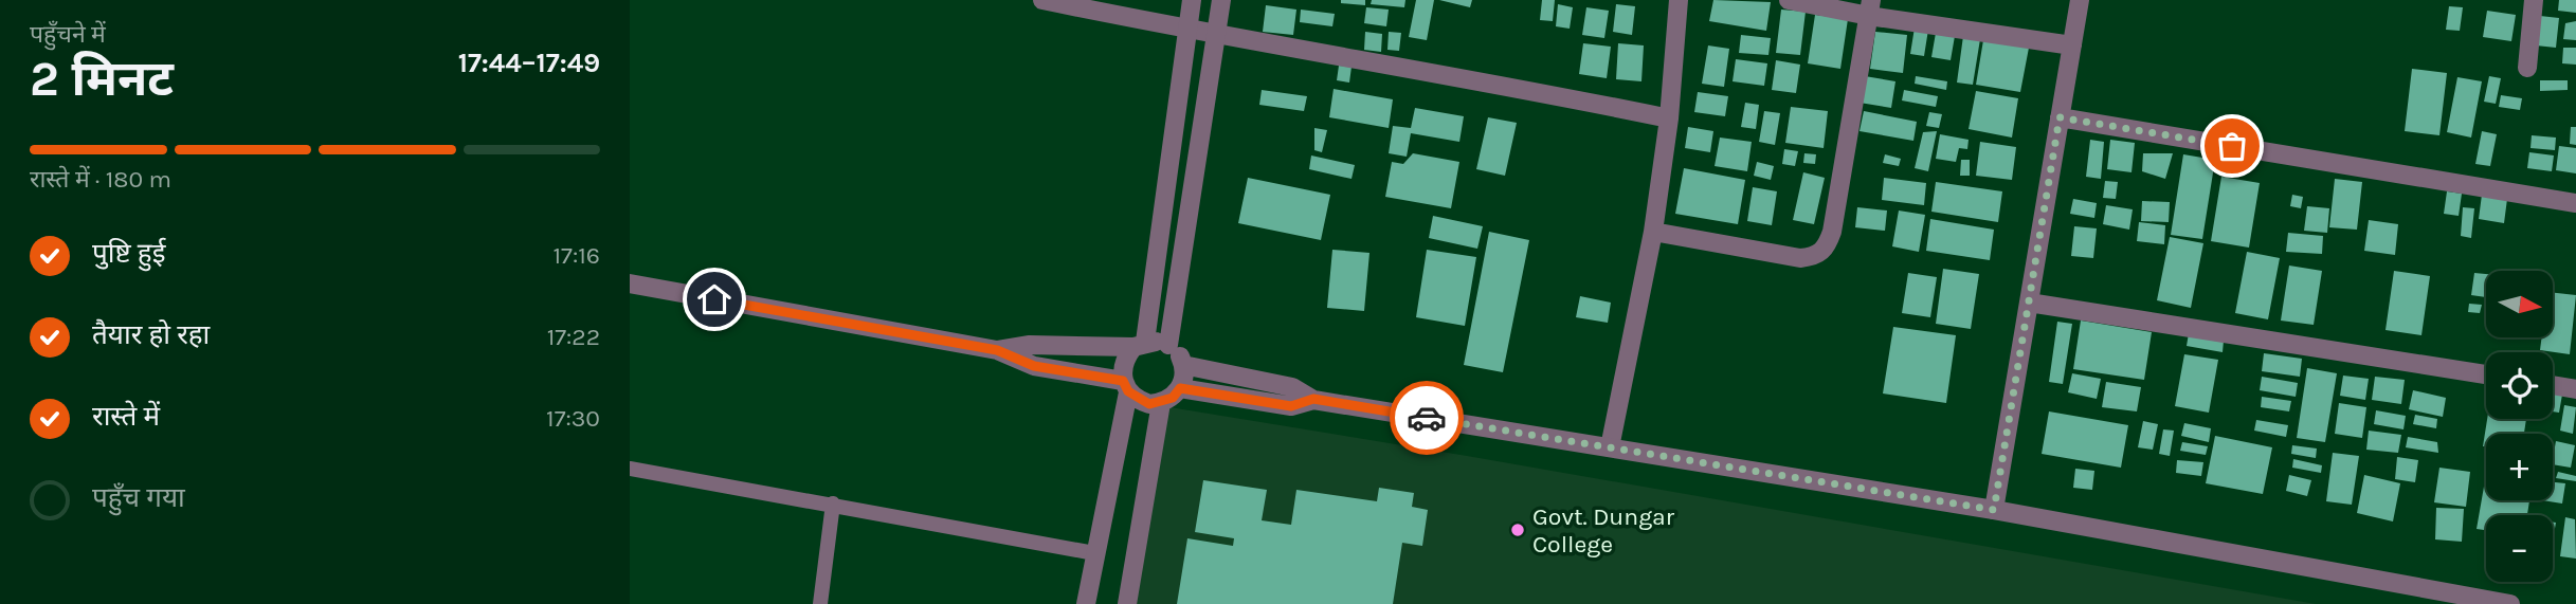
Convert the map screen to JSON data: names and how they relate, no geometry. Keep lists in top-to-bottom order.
{
  "places": ["Govt. Dungar College"],
  "north": "right",
  "page": {
    "heading": ["2 मिनट", "पहुँचने में", "17:44–17:49"],
    "bar": "रास्ते में · 180 m",
    "list": [
      ["पुष्टि हुई", "17:16"],
      ["तैयार हो रहा", "17:22"],
      ["रास्ते में", "17:30"],
      "पहुँच गया"
    ],
    "map_buttons": ["+", "−"]
  }
}
